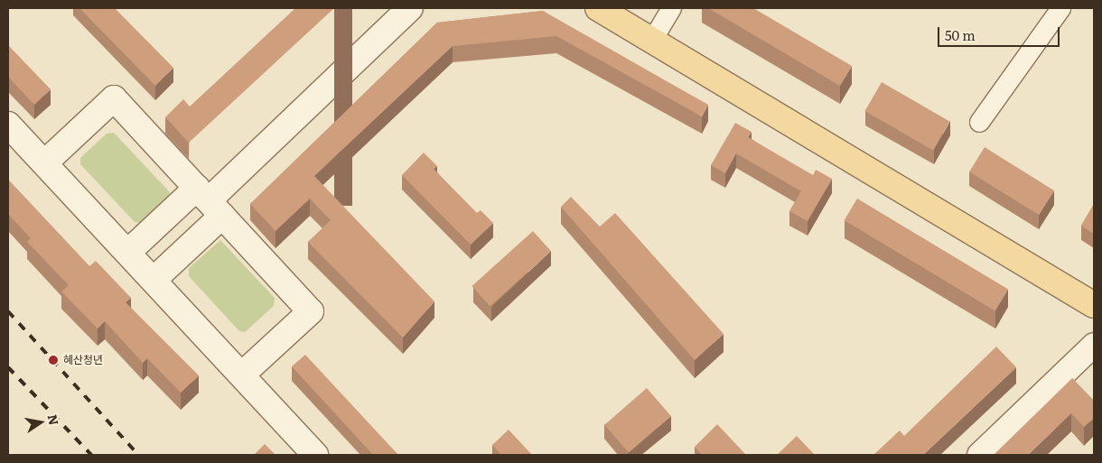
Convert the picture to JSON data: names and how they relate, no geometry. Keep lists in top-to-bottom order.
{
  "places": ["혜산청년"],
  "scale_bar": "50 m",
  "north": "right"
}
